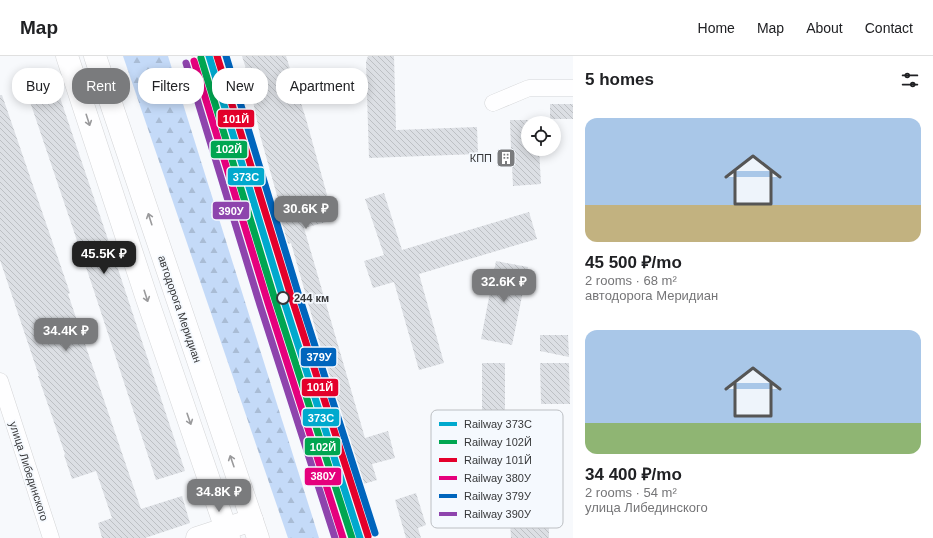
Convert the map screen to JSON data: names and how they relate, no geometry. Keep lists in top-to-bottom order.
{
  "streets": {
    "main road": ["автодорога Меридиан"],
    "street": ["улица Либединского"]
  },
  "places": {
    "building": ["КПП"],
    "other": ["244 км"]
  },
  "lines": [
    "rail line 373C",
    "rail line 101Й",
    "rail line 379У",
    "rail line 102Й",
    "rail line 380У",
    "rail line 390У"
  ],
  "legend": [
    "Railway 373C",
    "Railway 102Й",
    "Railway 101Й",
    "Railway 380У",
    "Railway 379У",
    "Railway 390У"
  ],
  "page": {
    "header": "Map",
    "nav": [
      "Home",
      "Map",
      "About",
      "Contact"
    ],
    "heading": "5 homes",
    "chip": [
      "Buy",
      "Rent",
      "Filters",
      "New",
      "Apartment"
    ],
    "list": [
      {
        "name": "45 500 ₽/mo",
        "note": "2 rooms · 68 m² · автодорога Меридиан"
      },
      {
        "name": "34 400 ₽/mo",
        "note": "2 rooms · 54 m² · улица Либединского"
      }
    ],
    "price": [
      "30.6K ₽",
      "45.5K ₽",
      "32.6K ₽",
      "34.4K ₽",
      "34.8K ₽"
    ]
  }
}
